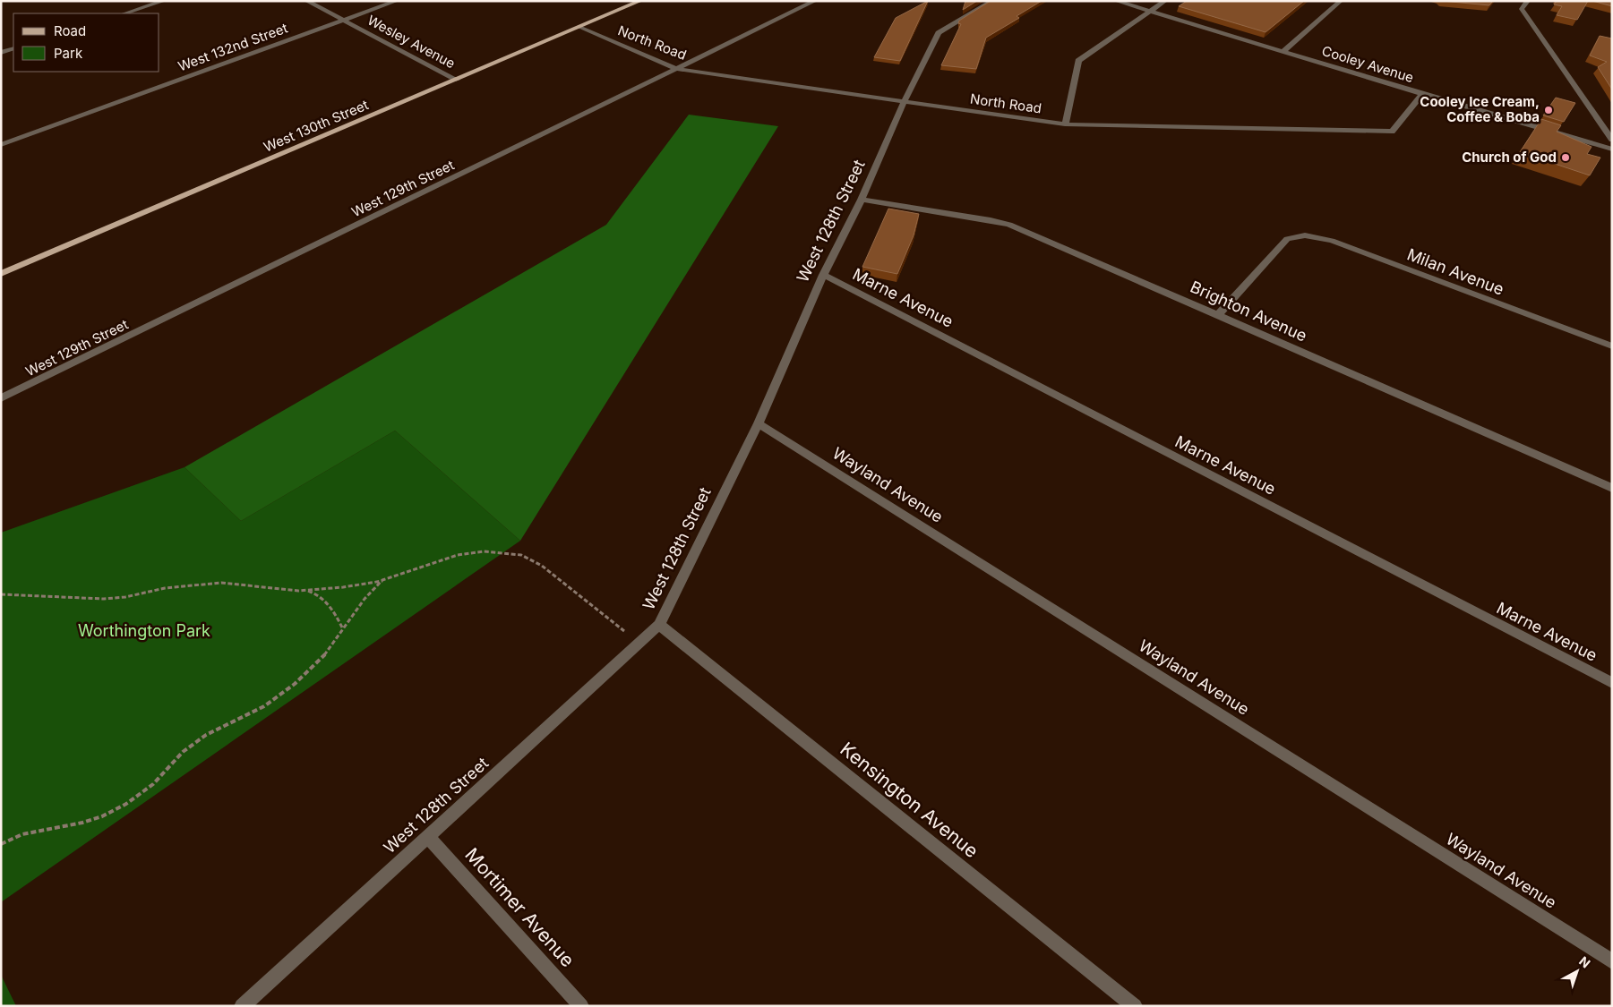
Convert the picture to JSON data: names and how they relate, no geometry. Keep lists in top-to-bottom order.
{
  "streets": {
    "main road": ["West 130th Street"],
    "street": [
      "Wesley Avenue",
      "North Road",
      "West 132nd Street",
      "Cooley Avenue",
      "West 129th Street",
      "West 128th Street",
      "Milan Avenue",
      "Marne Avenue",
      "Brighton Avenue",
      "Wayland Avenue",
      "Kensington Avenue",
      "Mortimer Avenue"
    ]
  },
  "crossings": [
    ["Wesley Avenue", "West 132nd Street"],
    ["Wesley Avenue", "West 130th Street"],
    ["North Road", "Cooley Avenue"],
    ["North Road", "West 130th Street"],
    ["North Road", "West 129th Street"],
    ["North Road", "West 128th Street"],
    ["West 128th Street", "Marne Avenue"],
    ["West 128th Street", "Brighton Avenue"],
    ["West 128th Street", "Wayland Avenue"],
    ["West 128th Street", "Kensington Avenue"],
    ["West 128th Street", "Mortimer Avenue"],
    ["Milan Avenue", "Brighton Avenue"]
  ],
  "parks": ["Worthington Park"],
  "places": ["Cooley Ice Cream, Coffee & Boba", "Church of God"],
  "legend": ["Road", "Park"],
  "north": "top right"
}
